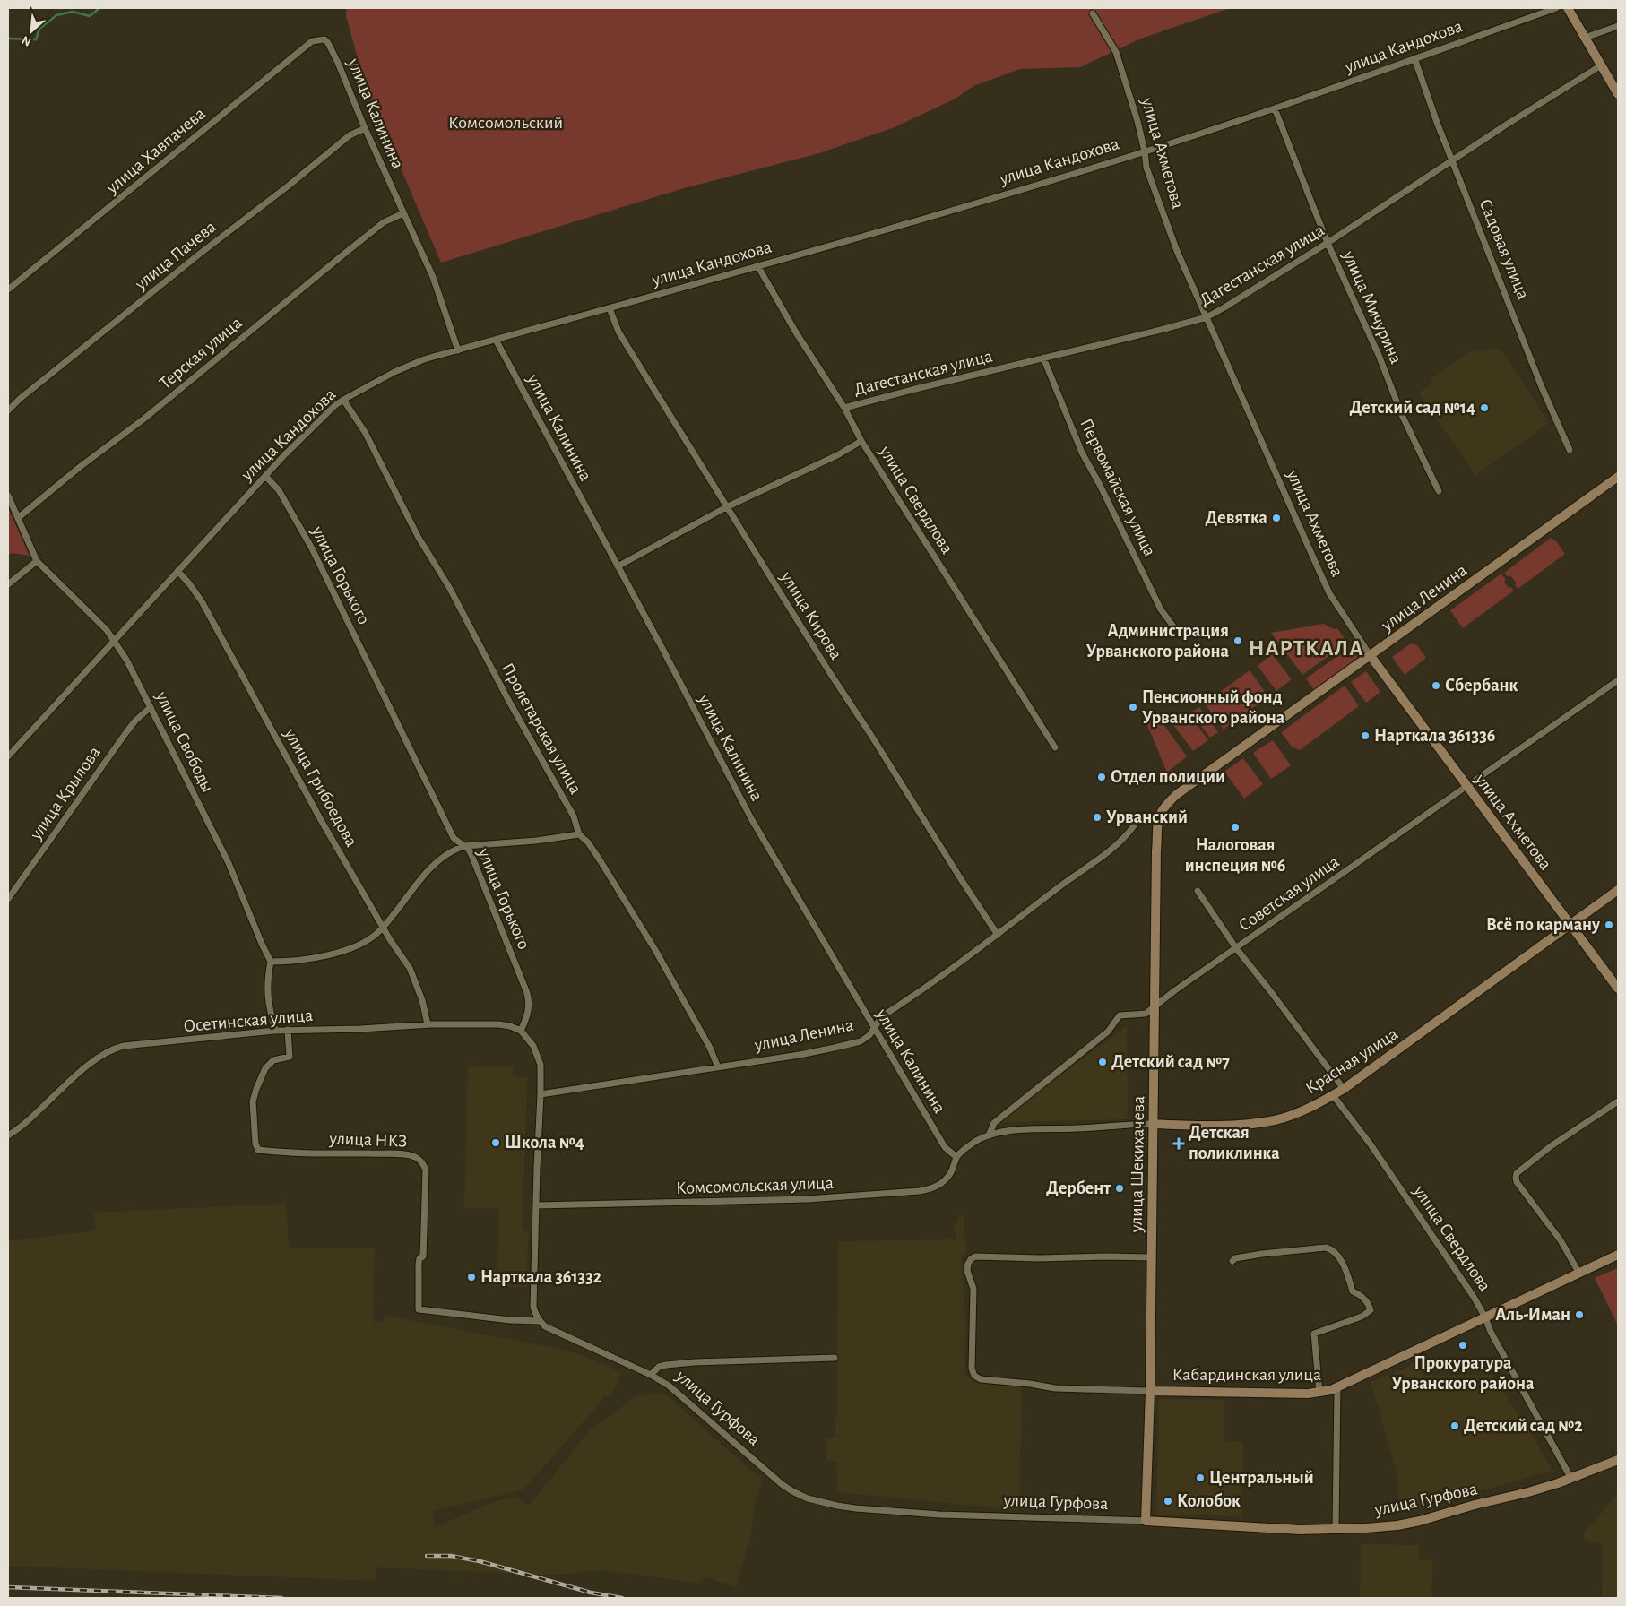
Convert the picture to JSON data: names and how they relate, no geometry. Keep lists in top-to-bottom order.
{
  "streets": {
    "street": [
      "улица Кандохова",
      "улица Калинина",
      "улица Хавпачева",
      "улица Ахметова",
      "Садовая улица",
      "улица Пачева",
      "Дагестанская улица",
      "улица Мичурина",
      "Терская улица",
      "Первомайская улица",
      "улица Свердлова",
      "улица Горького",
      "улица Ленина",
      "улица Кирова",
      "Пролетарская улица",
      "улица Свободы",
      "улица Грибоедова",
      "улица Крылова",
      "Советская улица",
      "Осетинская улица",
      "Красная улица",
      "улица НКЗ",
      "улица Шекихачева",
      "Комсомольская улица",
      "Кабардинская улица",
      "улица Гурфова"
    ]
  },
  "crossings": [
    ["улица Кандохова", "улица Калинина"],
    ["улица Кандохова", "улица Ахметова"],
    ["улица Кандохова", "Садовая улица"],
    ["улица Кандохова", "улица Мичурина"],
    ["улица Кандохова", "улица Свердлова"],
    ["улица Кандохова", "улица Горького"],
    ["улица Кандохова", "улица Кирова"],
    ["улица Кандохова", "Пролетарская улица"],
    ["улица Кандохова", "улица Свободы"],
    ["улица Кандохова", "улица Грибоедова"],
    ["улица Калинина", "улица Хавпачева"],
    ["улица Калинина", "улица Пачева"],
    ["улица Калинина", "Терская улица"],
    ["улица Калинина", "улица Ленина"],
    ["улица Калинина", "Красная улица"],
    ["улица Калинина", "Комсомольская улица"],
    ["улица Ахметова", "Дагестанская улица"],
    ["улица Ахметова", "улица Ленина"],
    ["улица Ахметова", "Советская улица"],
    ["улица Ахметова", "Красная улица"],
    ["Садовая улица", "Дагестанская улица"],
    ["Дагестанская улица", "улица Мичурина"],
    ["Дагестанская улица", "Первомайская улица"],
    ["Дагестанская улица", "улица Свердлова"],
    ["Терская улица", "улица Свободы"],
    ["улица Свердлова", "Красная улица"],
    ["улица Свердлова", "Кабардинская улица"],
    ["улица Свердлова", "улица Гурфова"],
    ["улица Горького", "Осетинская улица"],
    ["улица Ленина", "улица Кирова"],
    ["улица Ленина", "Пролетарская улица"],
    ["улица Ленина", "улица Шекихачева"],
    ["улица Свободы", "улица Крылова"],
    ["улица Грибоедова", "Осетинская улица"],
    ["Советская улица", "Красная улица"],
    ["Советская улица", "улица Шекихачева"],
    ["Осетинская улица", "улица НКЗ"],
    ["Красная улица", "улица Шекихачева"],
    ["Красная улица", "Комсомольская улица"],
    ["улица НКЗ", "улица Гурфова"],
    ["улица Шекихачева", "Кабардинская улица"],
    ["улица Шекихачева", "улица Гурфова"]
  ],
  "districts": ["НАРТКАЛА"],
  "parks": ["Комсомольский"],
  "places": {
    "other": [
      "Детский сад №14",
      "Девятка",
      "Администрация Урванского района",
      "Сбербанк",
      "Пенсионный фонд Урванского района",
      "Нарткала 361336",
      "Отдел полиции",
      "Урванский",
      "Налоговая инспеция №6",
      "Всё по карману",
      "Детский сад №7",
      "Школа №4",
      "Дербент",
      "Нарткала 361332",
      "Аль-Иман",
      "Прокуратура Урванского района",
      "Детский сад №2",
      "Центральный",
      "Колобок"
    ],
    "health": ["Детская поликлинка"]
  },
  "north": "bottom left"
}
